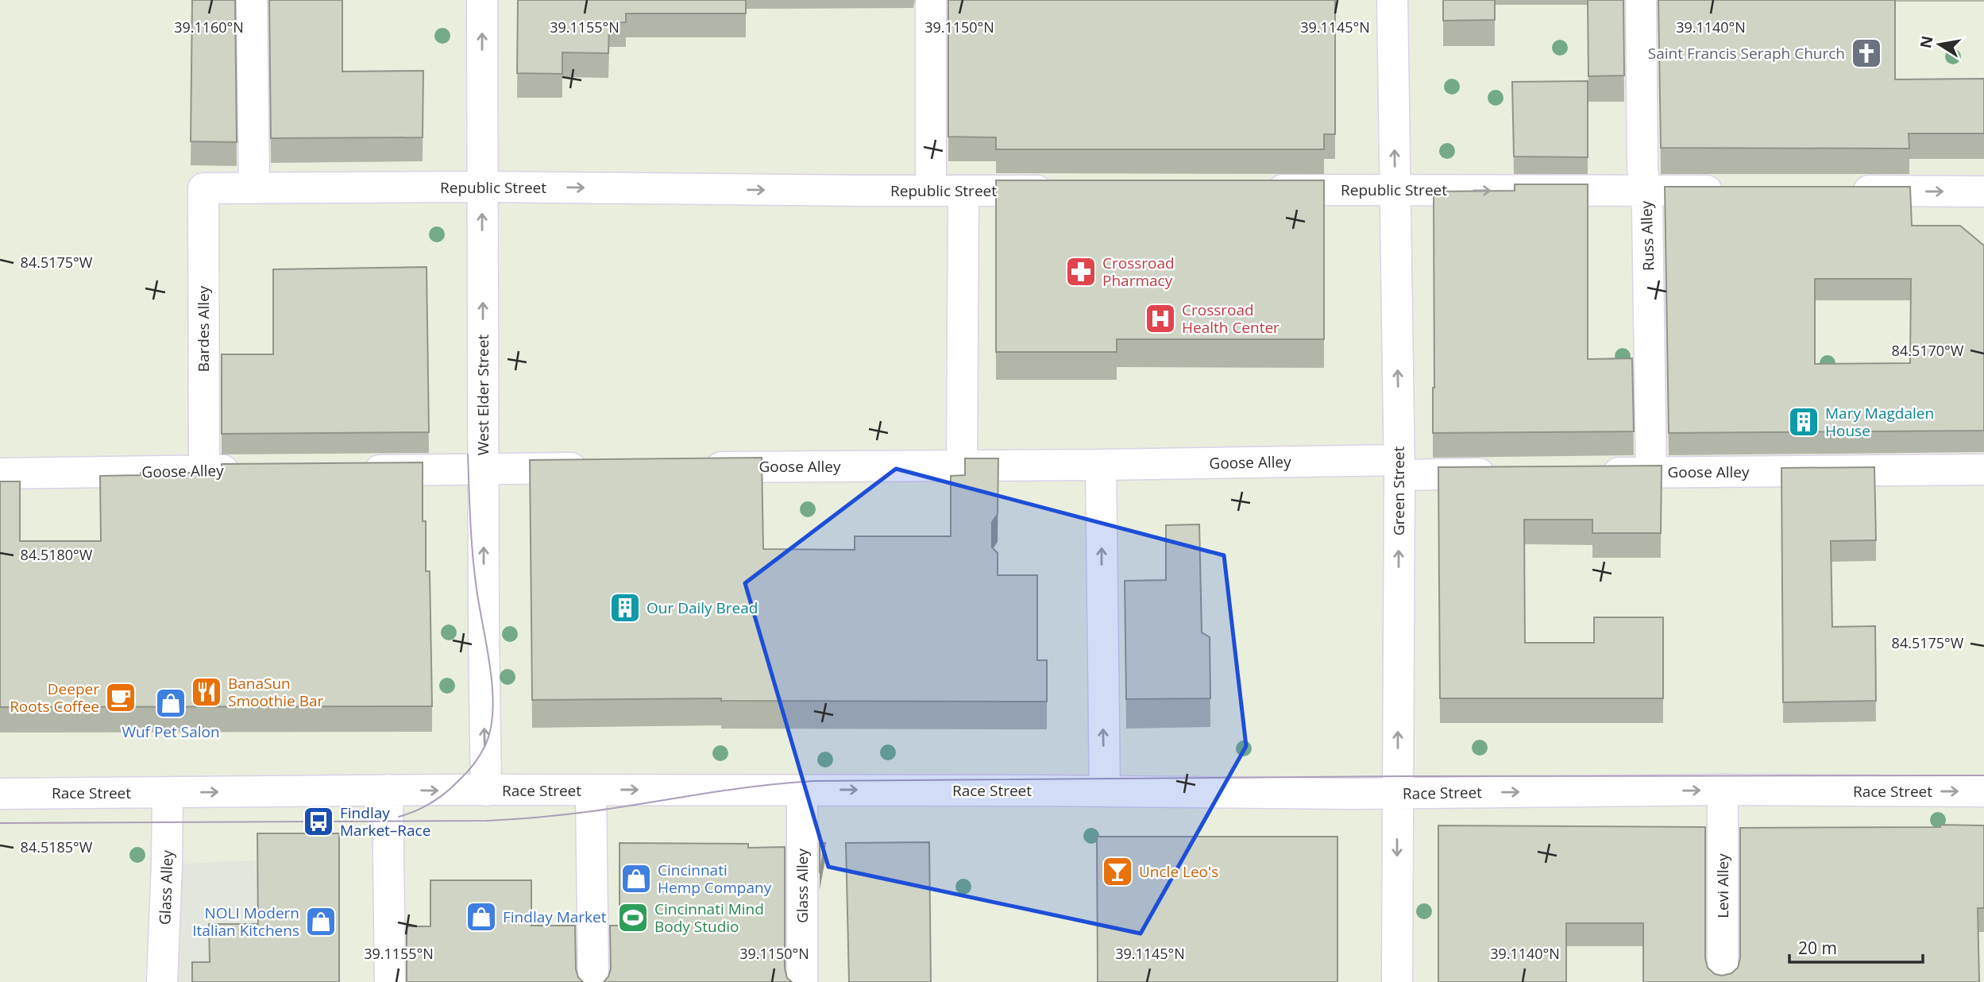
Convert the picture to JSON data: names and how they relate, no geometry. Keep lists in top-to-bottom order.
{
  "streets": {
    "street": [
      "Republic Street",
      "Russ Alley",
      "Bardes Alley",
      "West Elder Street",
      "Goose Alley",
      "Green Street",
      "Race Street",
      "Glass Alley",
      "Levi Alley"
    ]
  },
  "crossings": [
    ["Republic Street", "Russ Alley"],
    ["Republic Street", "Bardes Alley"],
    ["Republic Street", "West Elder Street"],
    ["Republic Street", "Green Street"],
    ["Russ Alley", "Goose Alley"],
    ["Bardes Alley", "Goose Alley"],
    ["West Elder Street", "Race Street"],
    ["Goose Alley", "Green Street"],
    ["Green Street", "Race Street"],
    ["Race Street", "Glass Alley"],
    ["Race Street", "Levi Alley"]
  ],
  "one_way": ["Republic Street", "West Elder Street", "Race Street"],
  "places": {
    "church": ["Saint Francis Seraph Church"],
    "pharmacy": ["Crossroad Pharmacy"],
    "hospital": ["Crossroad Health Center"],
    "building": ["Mary Magdalen House", "Our Daily Bread"],
    "restaurant": ["BanaSun Smoothie Bar"],
    "cafe": ["Deeper Roots Coffee"],
    "shop": [
      "Wuf Pet Salon",
      "Cincinnati Hemp Company",
      "Findlay Market",
      "NOLI Modern Italian Kitchens"
    ],
    "bus stop": ["Findlay Market–Race"],
    "bar": ["Uncle Leo's"],
    "sports": ["Cincinnati Mind Body Studio"]
  },
  "scale_bar": "20 m",
  "north": "left",
  "coordinates": [
    "39.1160°N",
    "39.1155°N",
    "39.1150°N",
    "39.1145°N",
    "39.1140°N",
    "84.5175°W",
    "84.5170°W",
    "84.5180°W",
    "84.5185°W"
  ]
}
